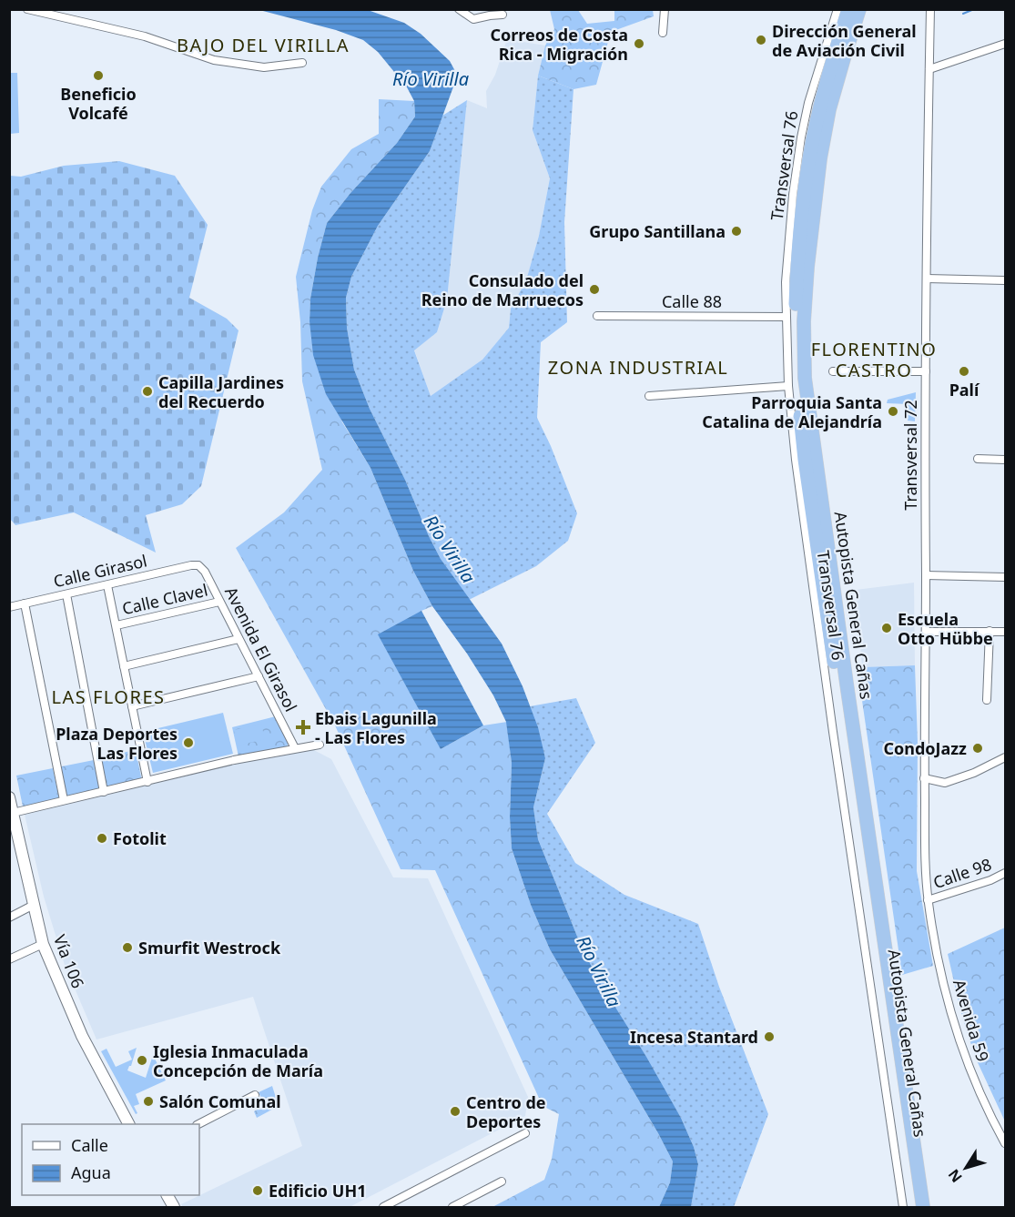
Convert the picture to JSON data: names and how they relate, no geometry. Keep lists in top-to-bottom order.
{
  "streets": {
    "highway": ["Autopista General Cañas"],
    "main road": ["Vía 106"],
    "street": [
      "Transversal 76",
      "Calle 88",
      "Transversal 72",
      "Calle Girasol",
      "Calle Clavel",
      "Avenida El Girasol",
      "Calle 98",
      "Avenida 59"
    ]
  },
  "crossings": [
    ["Transversal 76", "Calle 88"],
    ["Transversal 72", "Calle 98"],
    ["Transversal 72", "Avenida 59"],
    ["Calle Girasol", "Avenida El Girasol"],
    ["Calle Clavel", "Avenida El Girasol"],
    ["Calle 98", "Avenida 59"]
  ],
  "districts": [
    "BAJO DEL VIRILLA",
    "FLORENTINO CASTRO",
    "ZONA INDUSTRIAL",
    "LAS FLORES"
  ],
  "water": ["Río Virilla"],
  "places": {
    "other": [
      "Dirección General de Aviación Civil",
      "Correos de Costa Rica - Migración",
      "Beneficio Volcafé",
      "Grupo Santillana",
      "Consulado del Reino de Marruecos",
      "Palí",
      "Capilla Jardines del Recuerdo",
      "Parroquia Santa Catalina de Alejandría",
      "Escuela Otto Hübbe",
      "Plaza Deportes Las Flores",
      "CondoJazz",
      "Fotolit",
      "Smurfit Westrock",
      "Incesa Stantard",
      "Iglesia Inmaculada Concepción de María",
      "Salón Comunal",
      "Centro de Deportes",
      "Edificio UH1"
    ],
    "health": ["Ebais Lagunilla - Las Flores"]
  },
  "legend": ["Calle", "Agua"],
  "north": "bottom left"
}
